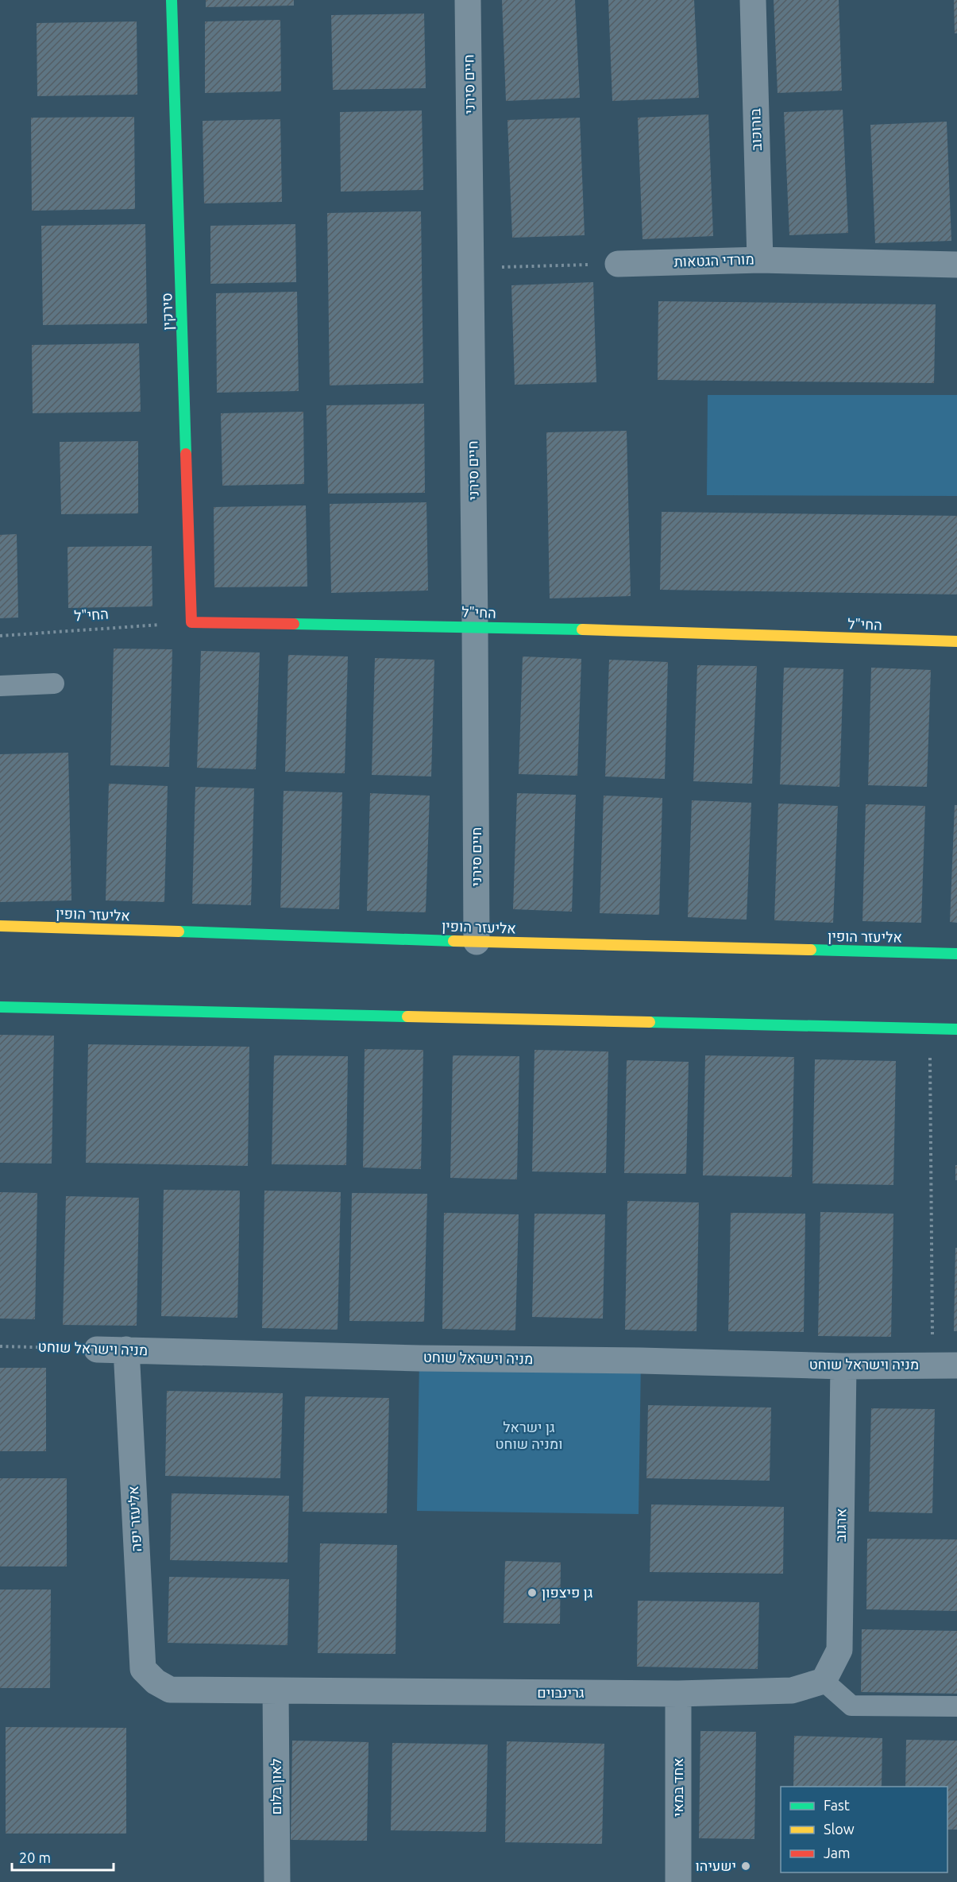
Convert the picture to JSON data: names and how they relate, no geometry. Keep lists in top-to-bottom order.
{
  "streets": {
    "main road": ["סירקין", "החי\"ל", "אליעזר הופין"],
    "street": [
      "חיים סירני",
      "בורוכוב",
      "מורדי הגטאות",
      "מניה וישראל שוחט",
      "אליעזר יפה",
      "ארגוב",
      "גרינבוים",
      "לאון בלום",
      "אחד במאי"
    ]
  },
  "crossings": [
    ["חיים סירני", "החי\"ל"],
    ["חיים סירני", "אליעזר הופין"],
    ["בורוכוב", "מורדי הגטאות"],
    ["סירקין", "החי\"ל"],
    ["מניה וישראל שוחט", "אליעזר יפה"],
    ["מניה וישראל שוחט", "ארגוב"],
    ["אליעזר יפה", "גרינבוים"],
    ["ארגוב", "גרינבוים"],
    ["גרינבוים", "לאון בלום"],
    ["גרינבוים", "אחד במאי"]
  ],
  "parks": ["גן ישראל ומניה שוחט"],
  "places": ["גן פיצפון", "ישעיהו"],
  "legend": ["Fast", "Slow", "Jam"],
  "scale_bar": "20 m"
}
